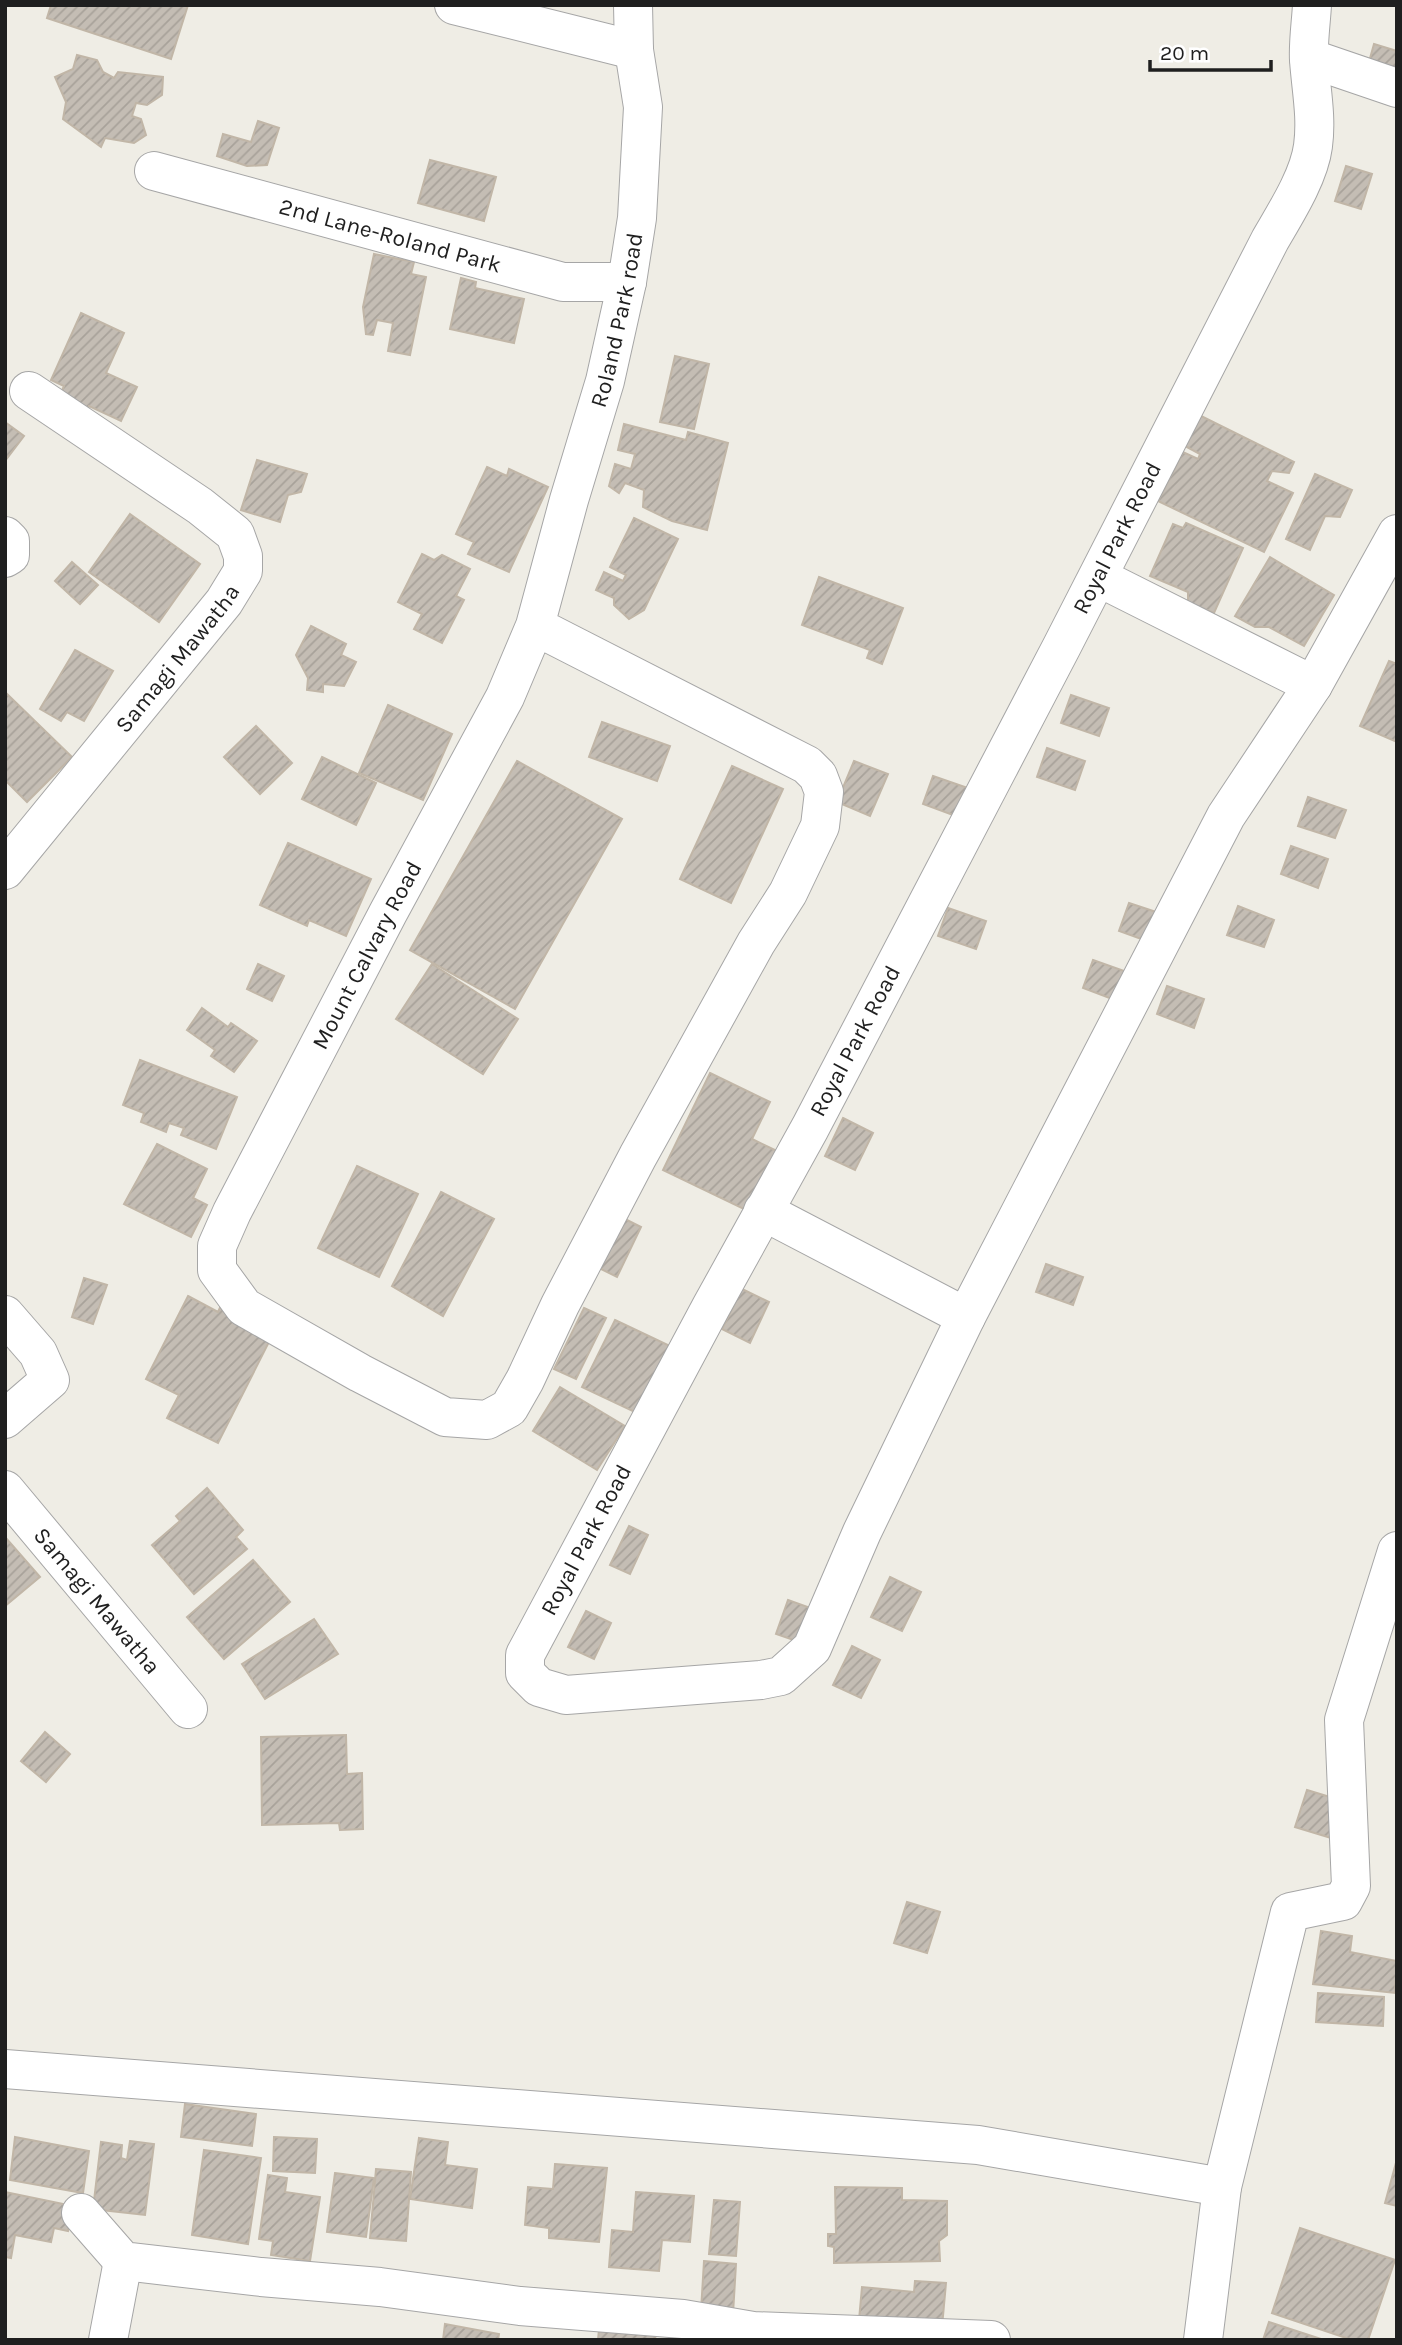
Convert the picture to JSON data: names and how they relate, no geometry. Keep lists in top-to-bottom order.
{
  "streets": {
    "street": [
      "2nd Lane-Roland Park",
      "Roland Park road",
      "Royal Park Road",
      "Samagi Mawatha",
      "Mount Calvary Road"
    ]
  },
  "crossings": [
    ["2nd Lane-Roland Park", "Roland Park road"],
    ["Roland Park road", "Mount Calvary Road"]
  ],
  "scale_bar": "20 m"
}
